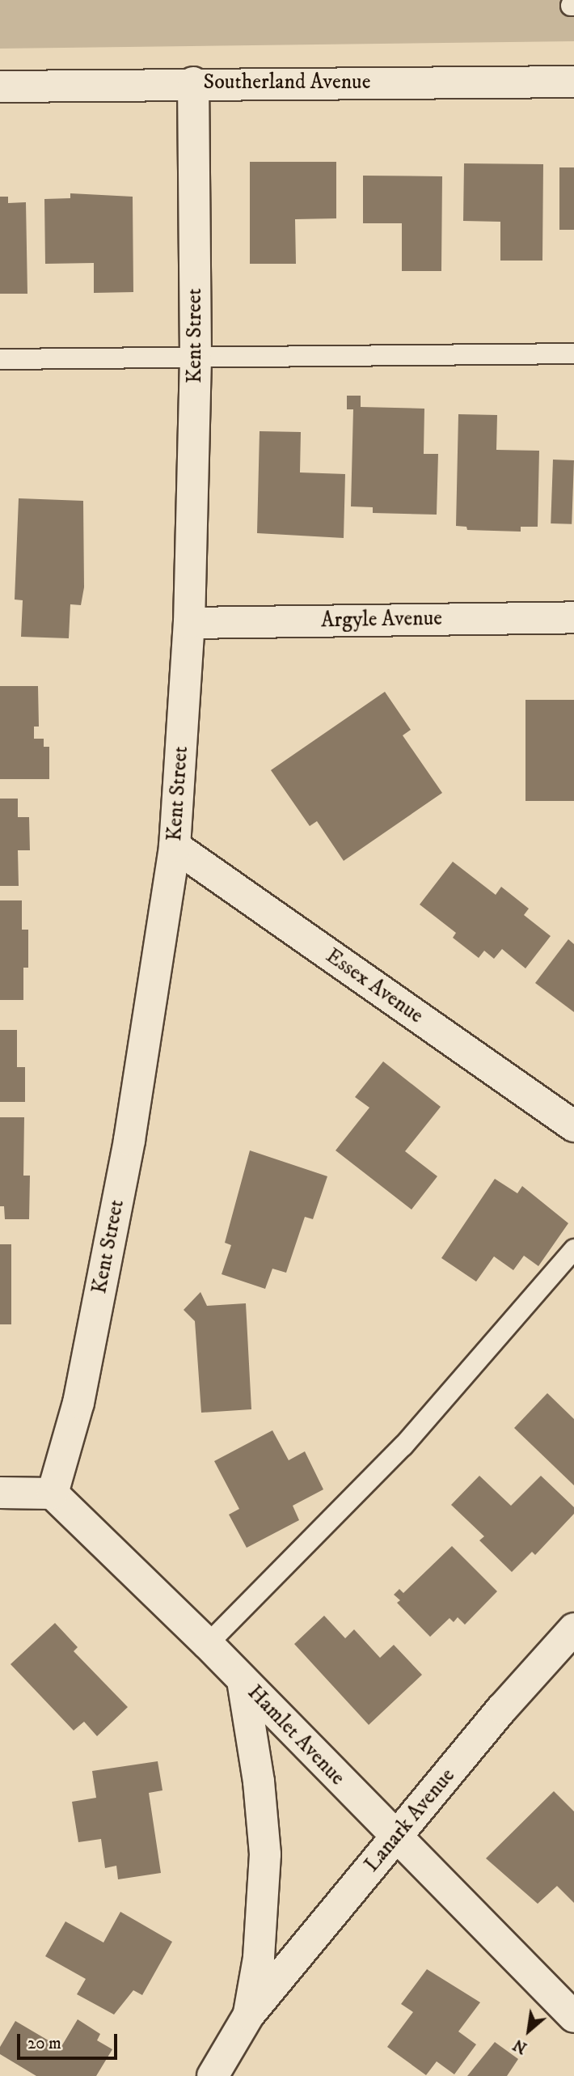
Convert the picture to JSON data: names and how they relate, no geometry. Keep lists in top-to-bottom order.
{
  "streets": {
    "street": [
      "Southerland Avenue",
      "Kent Street",
      "Argyle Avenue",
      "Essex Avenue",
      "Hamlet Avenue",
      "Lanark Avenue"
    ]
  },
  "crossings": [
    ["Southerland Avenue", "Kent Street"],
    ["Kent Street", "Argyle Avenue"],
    ["Kent Street", "Essex Avenue"],
    ["Kent Street", "Hamlet Avenue"],
    ["Hamlet Avenue", "Lanark Avenue"]
  ],
  "scale_bar": "20 m",
  "north": "bottom left"
}
